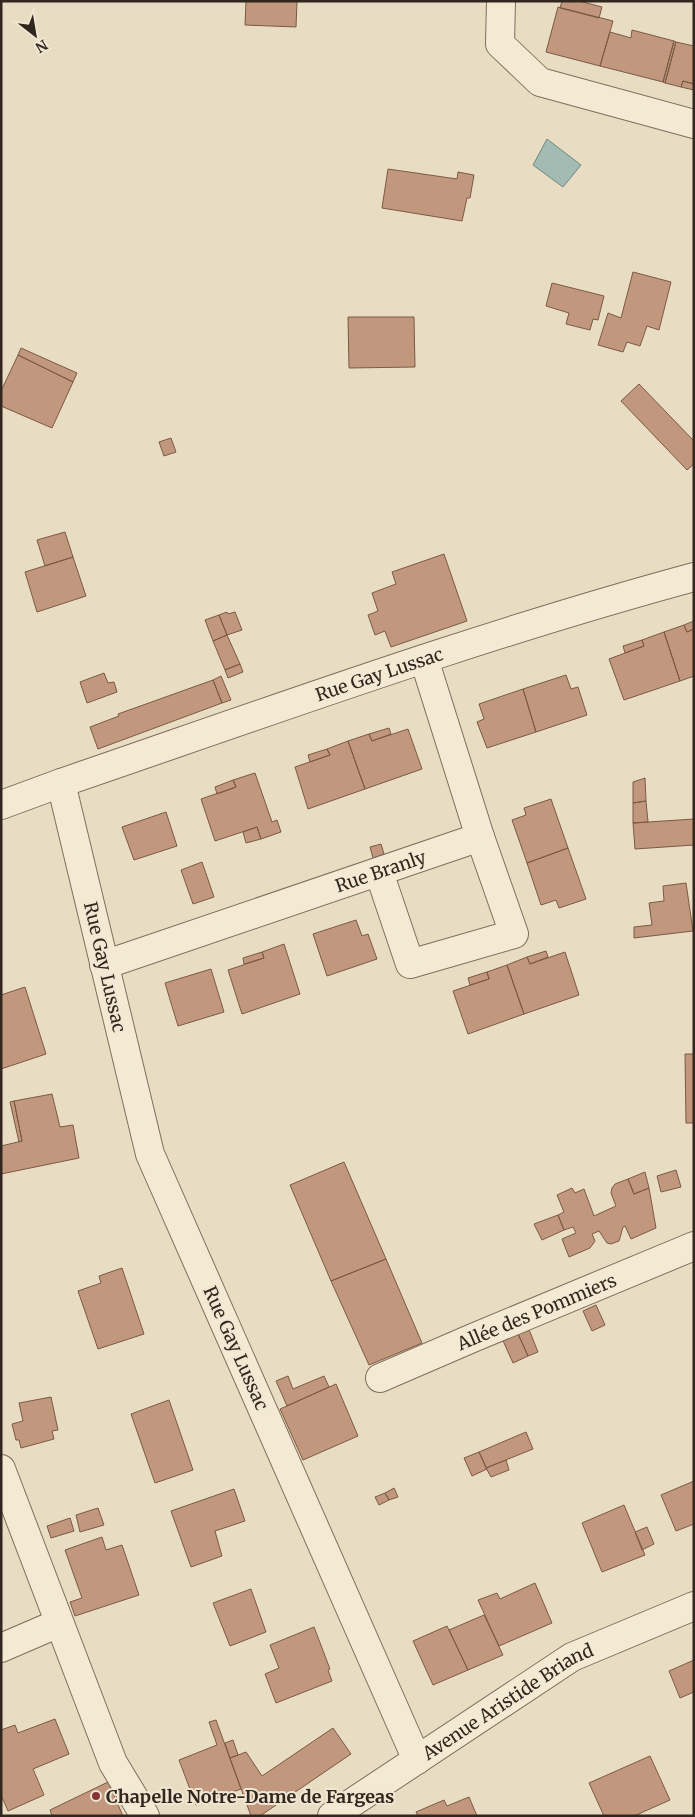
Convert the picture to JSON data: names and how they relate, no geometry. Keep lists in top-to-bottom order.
{
  "streets": {
    "street": [
      "Rue Gay Lussac",
      "Rue Branly",
      "Allée des Pommiers",
      "Avenue Aristide Briand"
    ]
  },
  "crossings": [
    ["Rue Gay Lussac", "Rue Branly"],
    ["Rue Gay Lussac", "Avenue Aristide Briand"]
  ],
  "places": ["Chapelle Notre-Dame de Fargeas"],
  "north": "bottom right"
}
